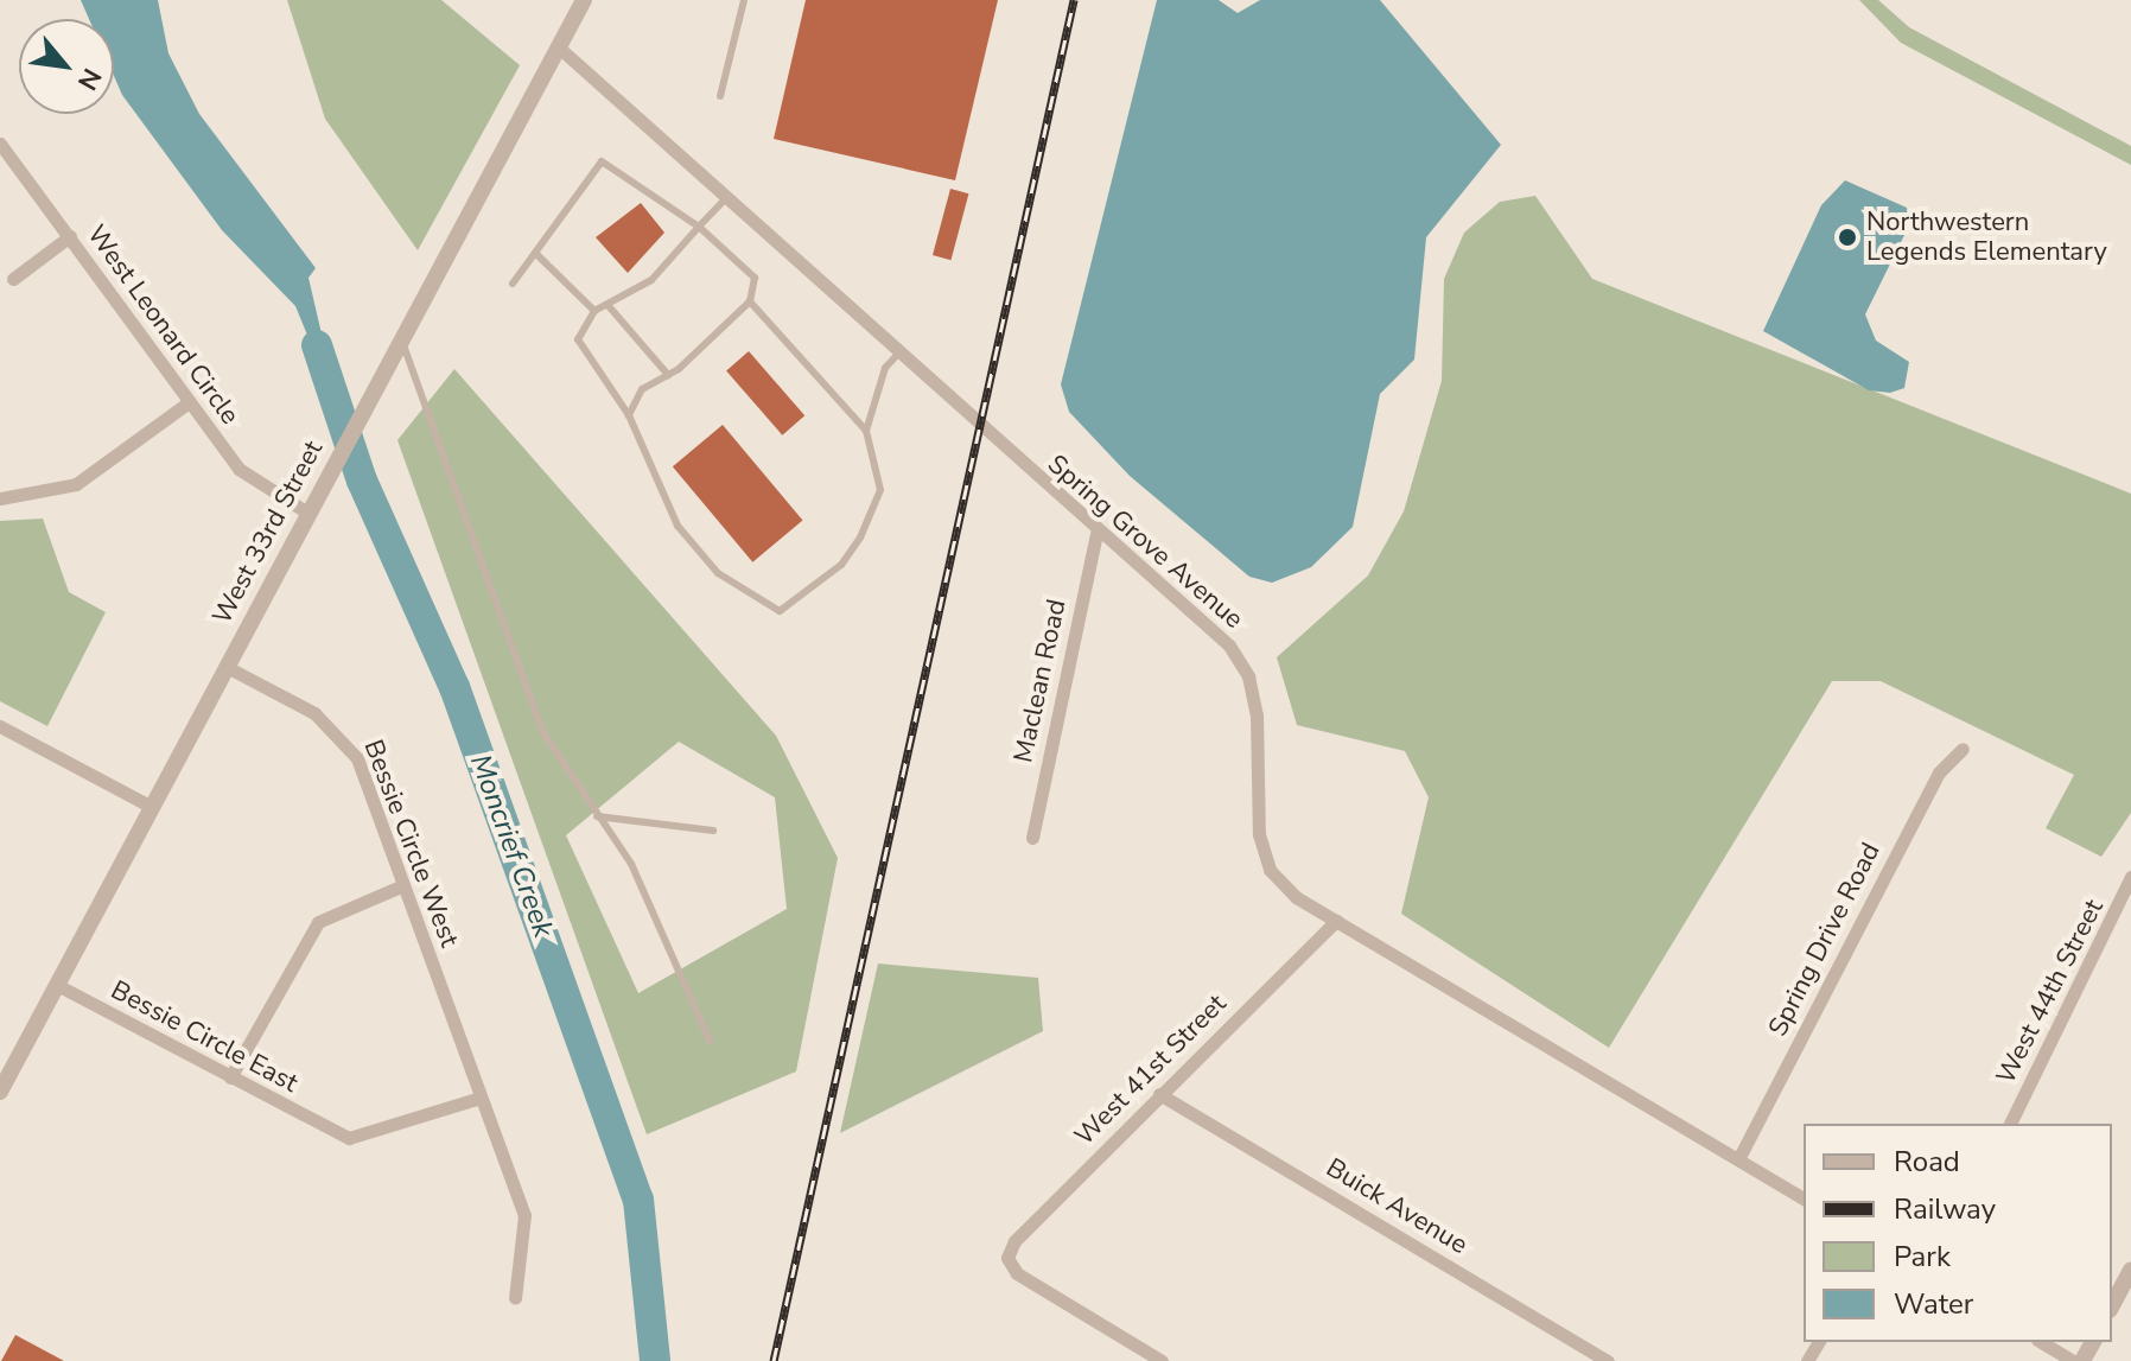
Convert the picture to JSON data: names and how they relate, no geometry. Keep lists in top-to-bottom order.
{
  "streets": {
    "street": [
      "West Leonard Circle",
      "West 33rd Street",
      "Spring Grove Avenue",
      "Maclean Road",
      "Bessie Circle West",
      "Spring Drive Road",
      "West 44th Street",
      "Bessie Circle East",
      "West 41st Street",
      "Buick Avenue"
    ]
  },
  "crossings": [
    ["West Leonard Circle", "West 33rd Street"],
    ["West 33rd Street", "Spring Grove Avenue"],
    ["West 33rd Street", "Bessie Circle West"],
    ["West 33rd Street", "Bessie Circle East"],
    ["Spring Grove Avenue", "Maclean Road"],
    ["Spring Grove Avenue", "Spring Drive Road"],
    ["Spring Grove Avenue", "West 41st Street"],
    ["Bessie Circle West", "Bessie Circle East"],
    ["West 41st Street", "Buick Avenue"]
  ],
  "water": ["Moncrief Creek"],
  "places": ["Northwestern Legends Elementary"],
  "legend": [
    "Road",
    "Railway",
    "Park",
    "Water"
  ],
  "north": "bottom right"
}
